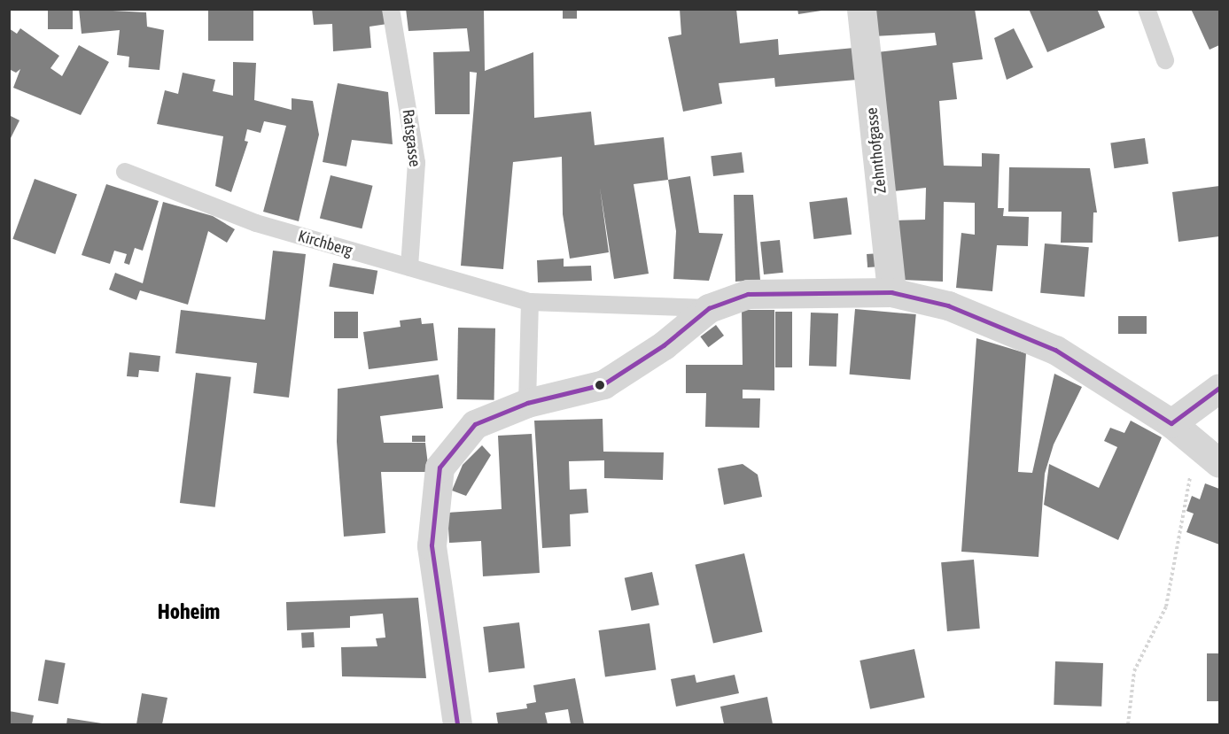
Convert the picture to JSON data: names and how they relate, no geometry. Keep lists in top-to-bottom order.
{
  "streets": {
    "street": ["Zehnthofgasse"],
    "lane": ["Ratsgasse", "Kirchberg"]
  },
  "crossings": [
    ["Ratsgasse", "Kirchberg"]
  ],
  "districts": ["Hoheim"]
}
